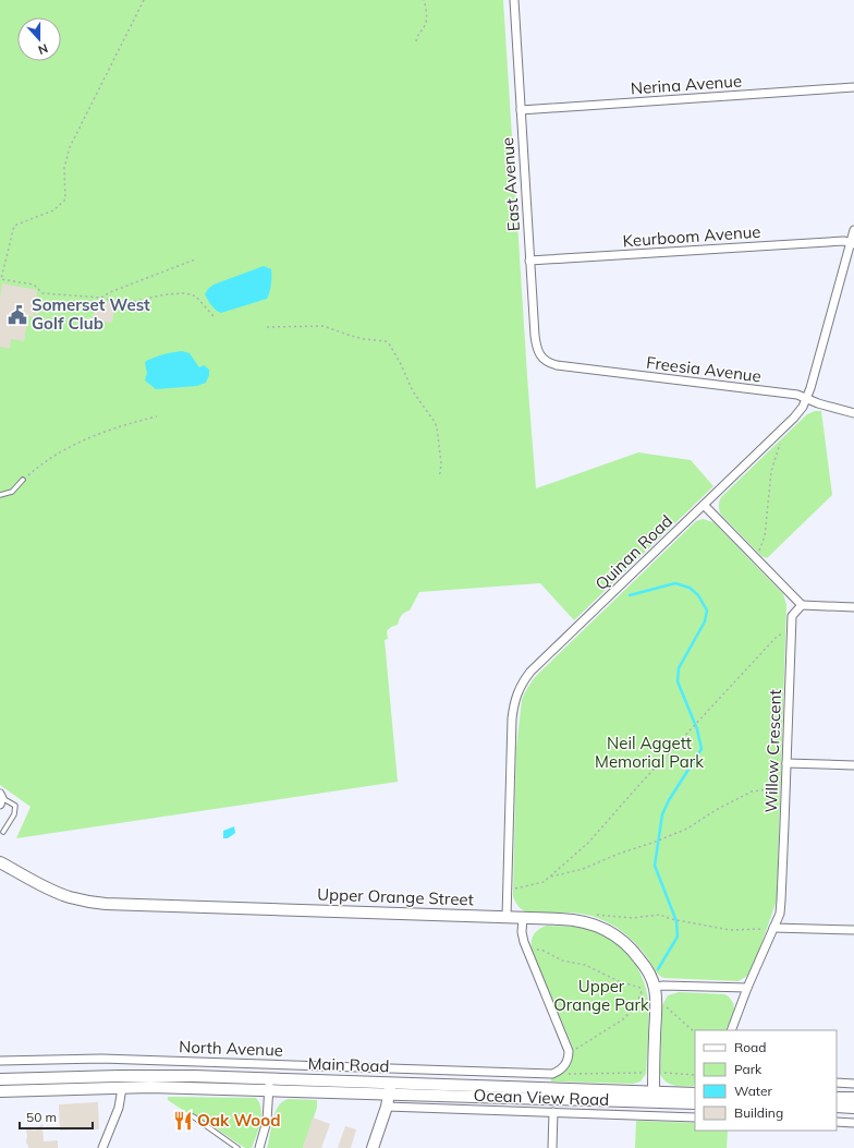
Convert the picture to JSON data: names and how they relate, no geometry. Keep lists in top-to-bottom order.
{
  "streets": {
    "main road": ["Upper Orange Street", "Main Road"],
    "street": [
      "Nerina Avenue",
      "East Avenue",
      "Keurboom Avenue",
      "Freesia Avenue",
      "Quinan Road",
      "Willow Crescent",
      "North Avenue",
      "Ocean View Road"
    ]
  },
  "crossings": [
    ["Nerina Avenue", "East Avenue"],
    ["East Avenue", "Keurboom Avenue"],
    ["East Avenue", "Freesia Avenue"],
    ["Keurboom Avenue", "Quinan Road"],
    ["Freesia Avenue", "Quinan Road"],
    ["Quinan Road", "Upper Orange Street"],
    ["Upper Orange Street", "Main Road"]
  ],
  "parks": ["Neil Aggett Memorial Park", "Upper Orange Park"],
  "places": {
    "public building": ["Somerset West Golf Club"],
    "restaurant": ["Oak Wood"]
  },
  "legend": [
    "Road",
    "Park",
    "Water",
    "Building"
  ],
  "scale_bar": "50 m",
  "north": "bottom"
}
